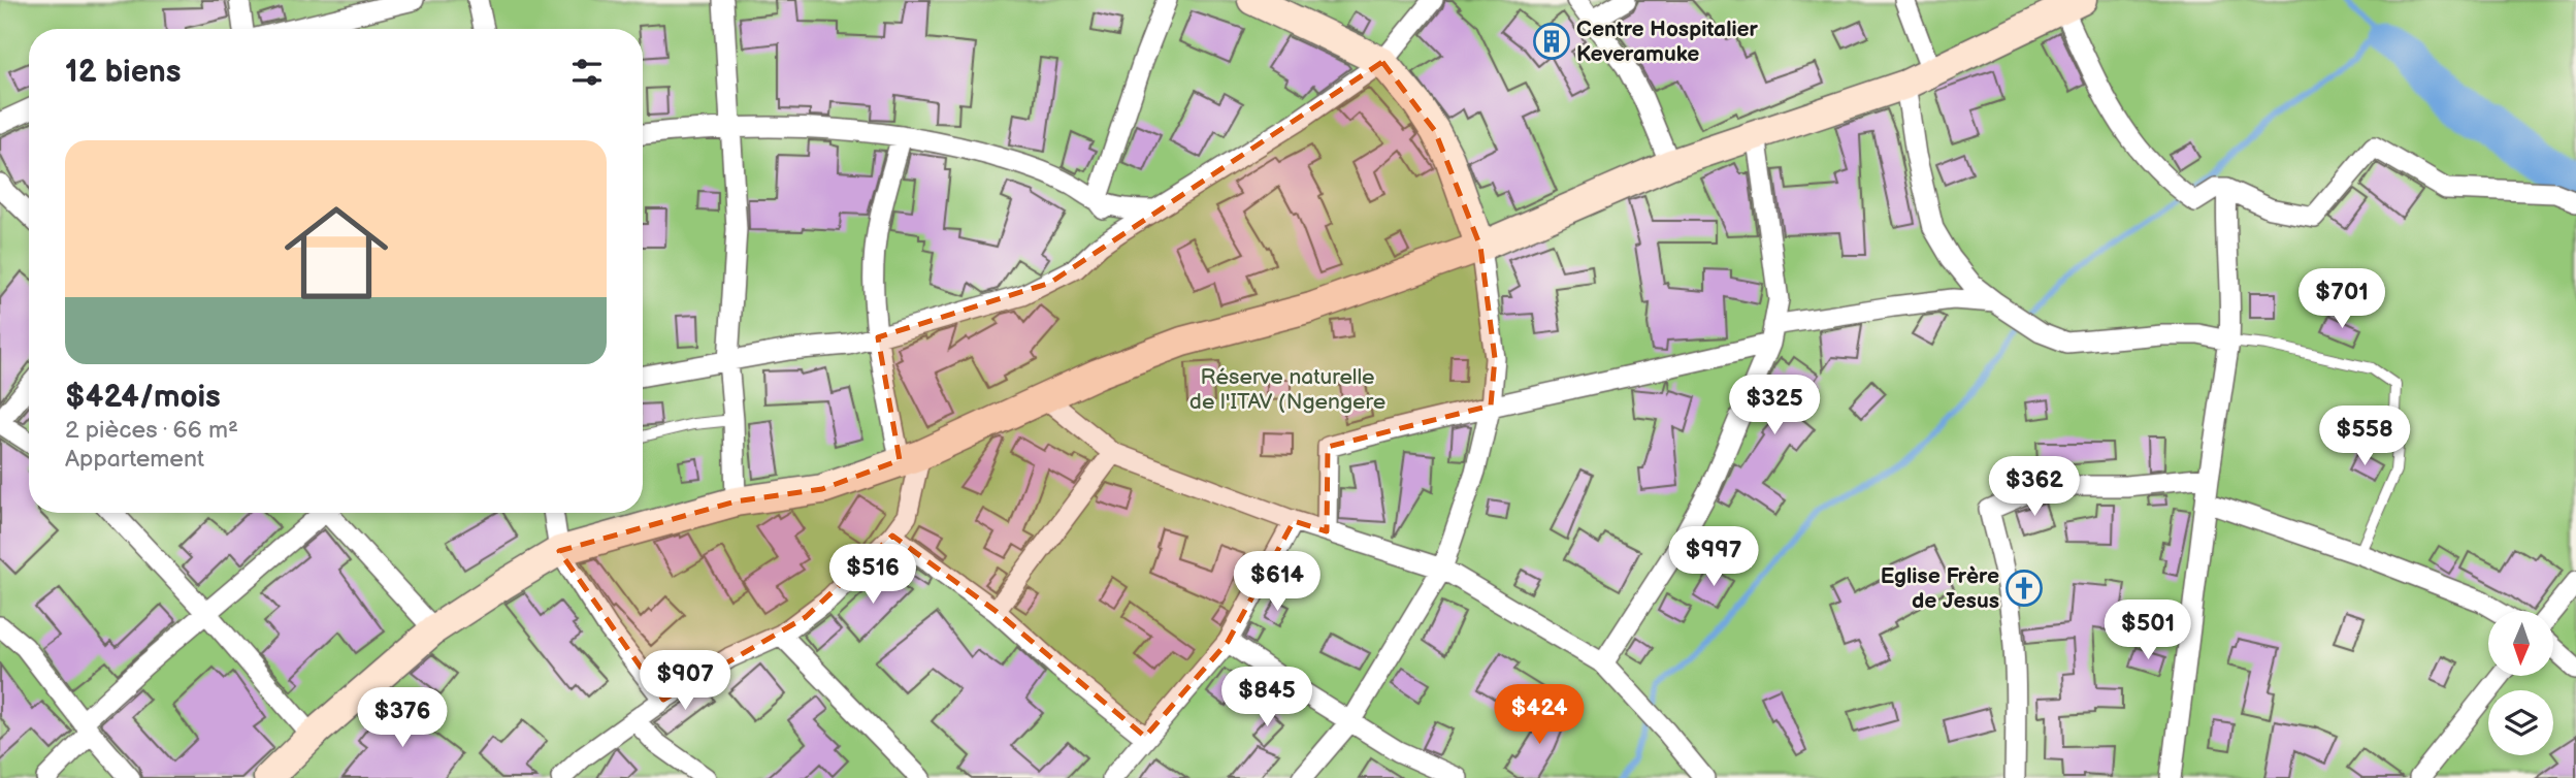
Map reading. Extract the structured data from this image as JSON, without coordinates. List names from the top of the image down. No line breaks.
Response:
{"parks":["Réserve naturelle de l'ITAV (Ngengere"],"places":{"building":["Centre Hospitalier Keveramuke"],"church":["Eglise Frère de Jesus"]},"north":"bottom","page":{"heading":"12 biens","list":[{"name":"$424/mois","note":"2 pièces · 66 m² · Appartement"}],"price":["$701","$325","$558","$362","$997","$516","$614","$501","$907","$845","$424","$376"]}}
